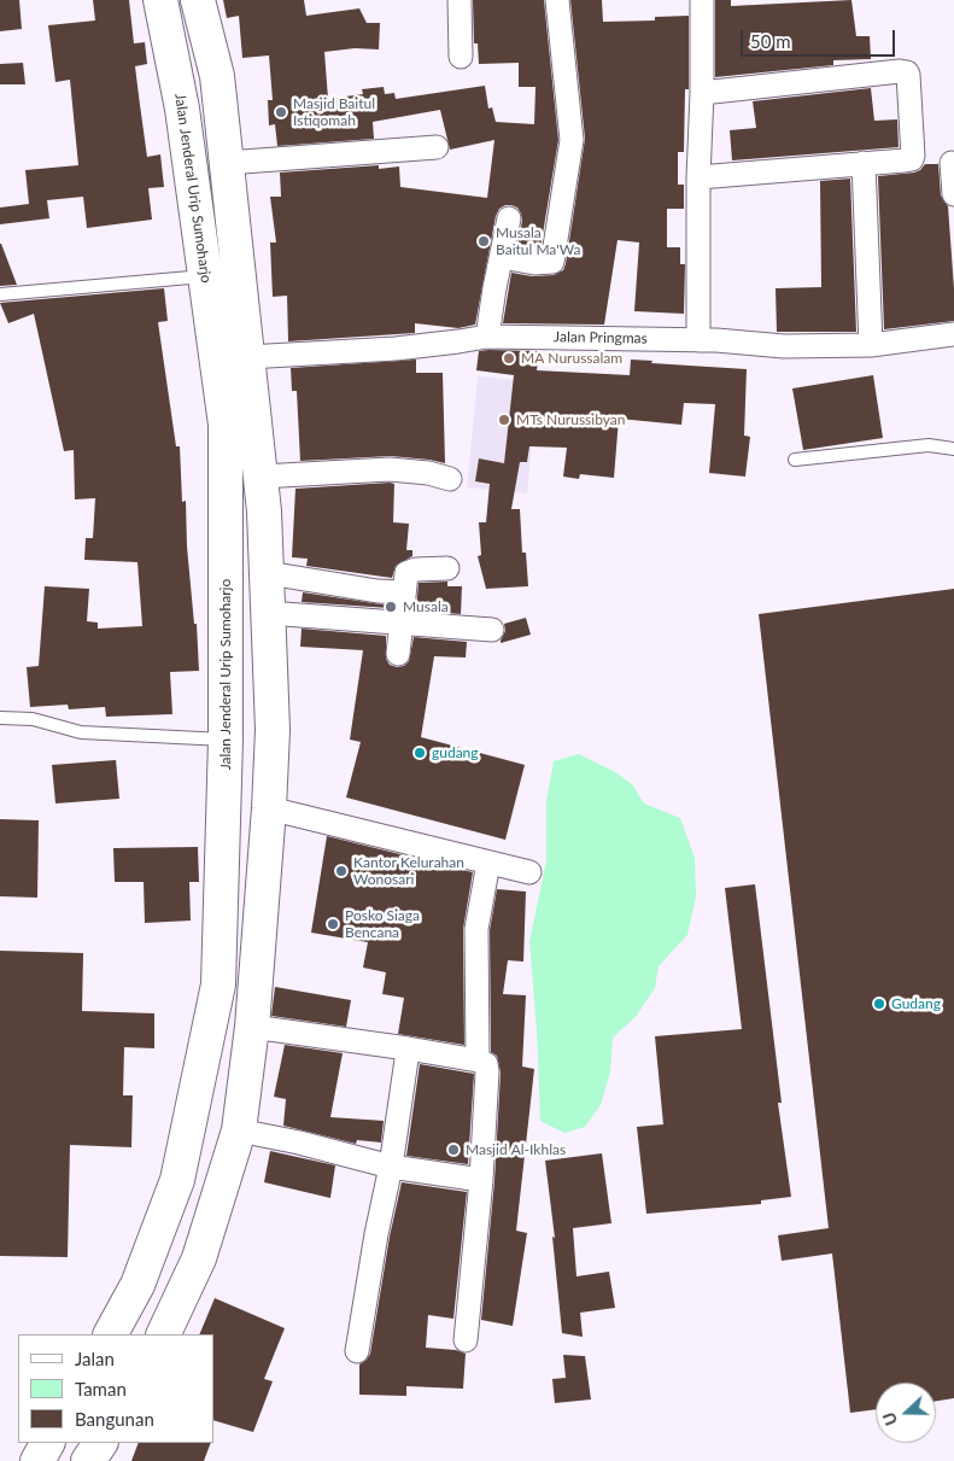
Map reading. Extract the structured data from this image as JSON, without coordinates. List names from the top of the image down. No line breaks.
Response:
{"streets":{"highway":["Jalan Jenderal Urip Sumoharjo"],"street":["Jalan Pringmas"]},"places":["Masjid Baitul Istiqomah","Musala Baitul Ma'Wa","MA Nurussalam","MTs Nurussibyan","Musala","gudang","Kantor Kelurahan Wonosari","Posko Siaga Bencana","Gudang","Masjid Al-Ikhlas"],"legend":["Jalan","Taman","Bangunan"],"scale_bar":"50 m","north":"left"}
